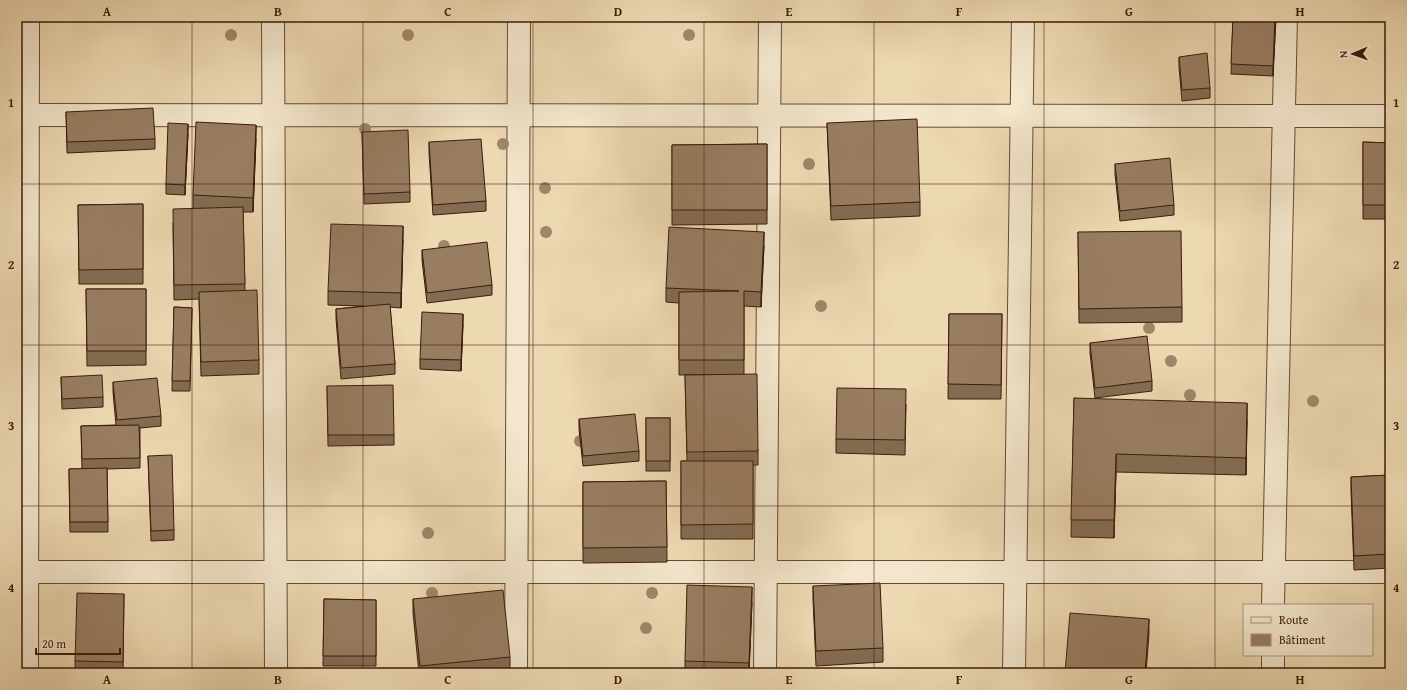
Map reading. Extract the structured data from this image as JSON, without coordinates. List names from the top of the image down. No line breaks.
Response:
{"legend":["Route","Bâtiment"],"scale_bar":"20 m","north":"left","grid":{"columns":["A","B","C","D","E","F","G","H"],"rows":["1","2","3","4"]}}
